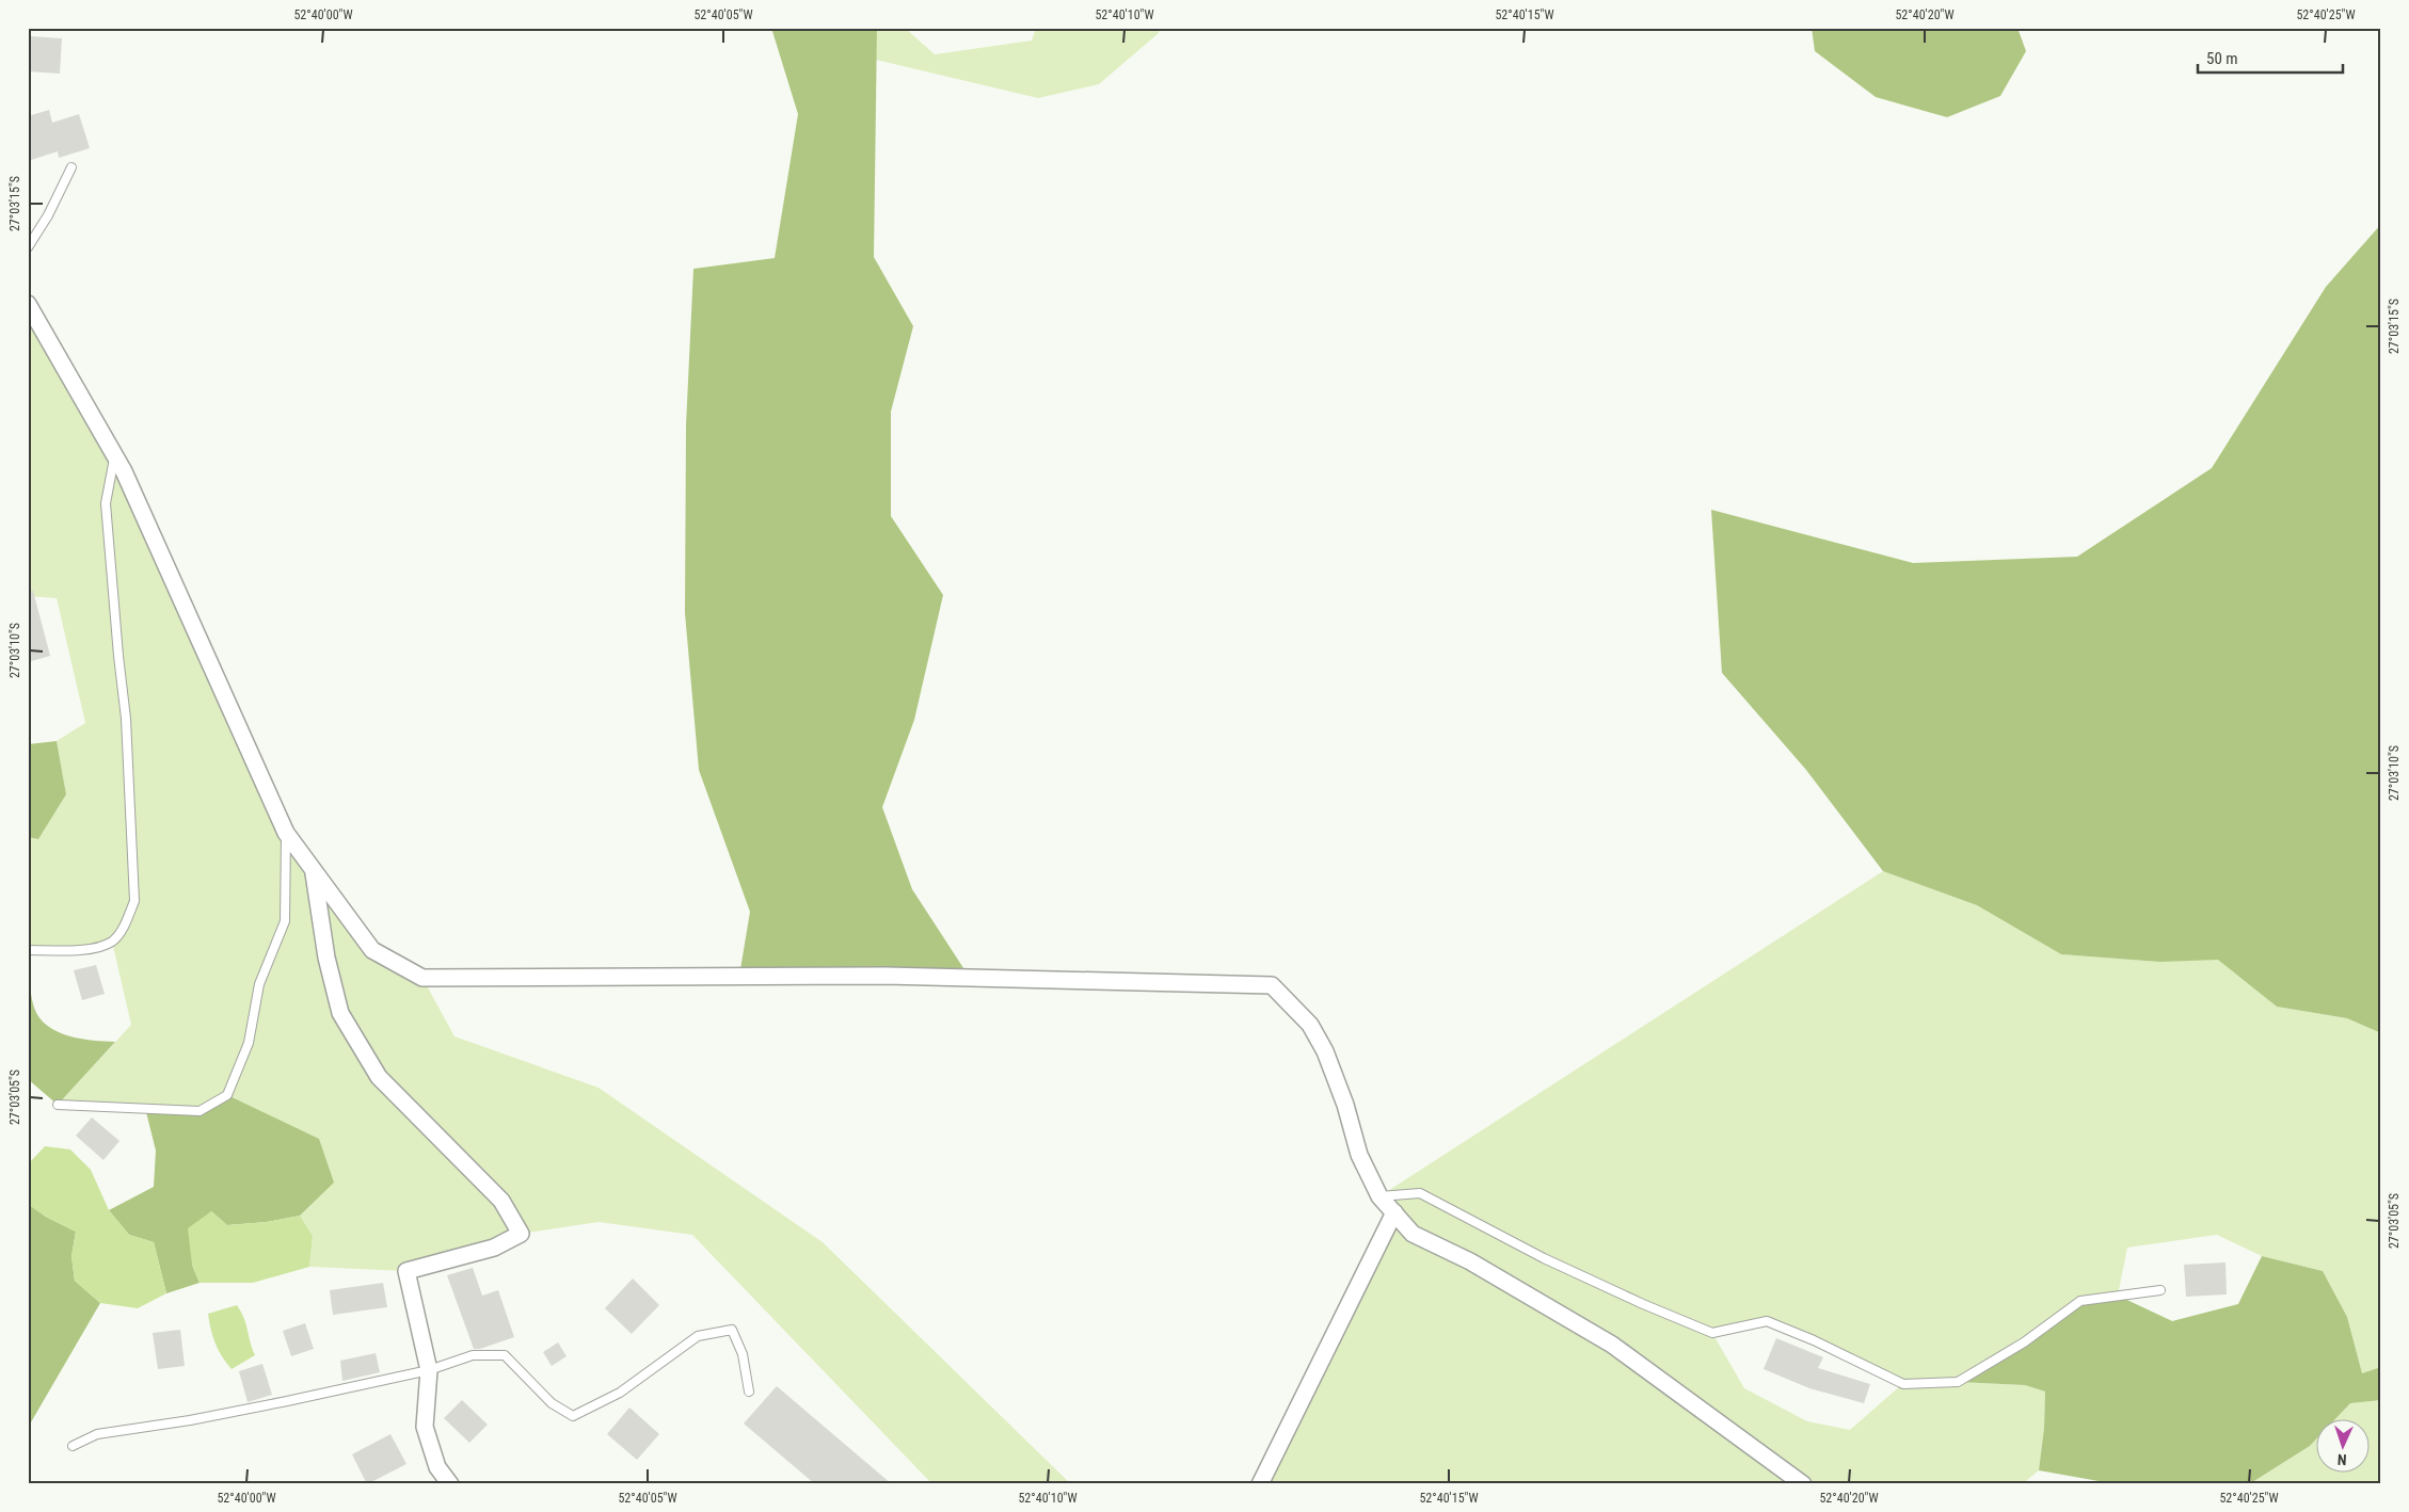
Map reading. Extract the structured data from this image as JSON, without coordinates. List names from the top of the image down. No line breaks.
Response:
{"scale_bar":"50 m","north":"bottom","coordinates":["52°40'00\"W","52°40'05\"W","52°40'10\"W","52°40'15\"W","52°40'20\"W","52°40'25\"W","27°03'15\"S","27°03'10\"S","27°03'05\"S"]}
